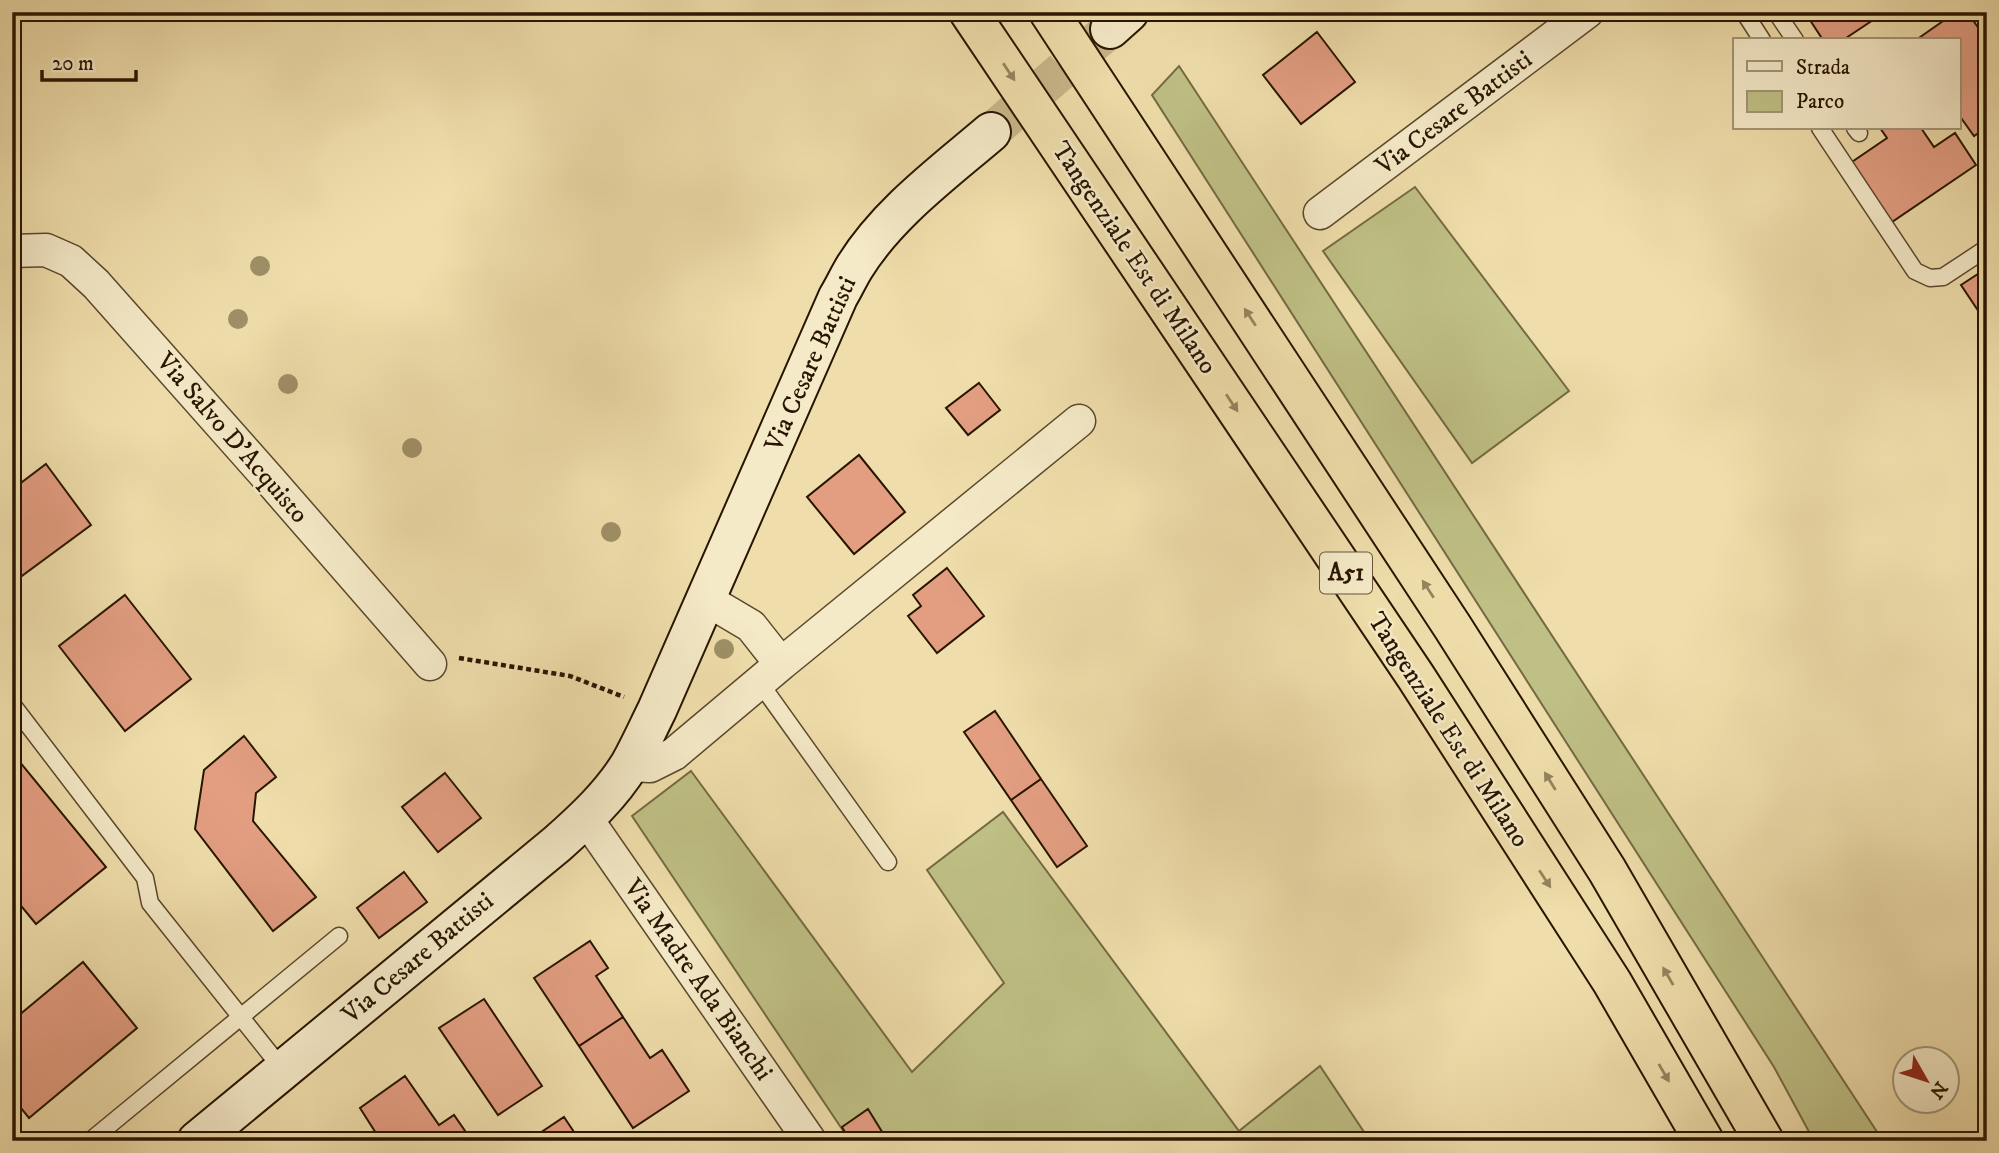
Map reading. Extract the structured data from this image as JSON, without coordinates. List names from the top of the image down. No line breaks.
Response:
{"streets":{"highway":["Tangenziale Est di Milano","A51"],"street":["Via Cesare Battisti","Via Salvo D'Acquisto","Via Madre Ada Bianchi"]},"crossings":[["Via Cesare Battisti","Via Madre Ada Bianchi"]],"legend":["Strada","Parco"],"scale_bar":"20 m","north":"bottom right"}
